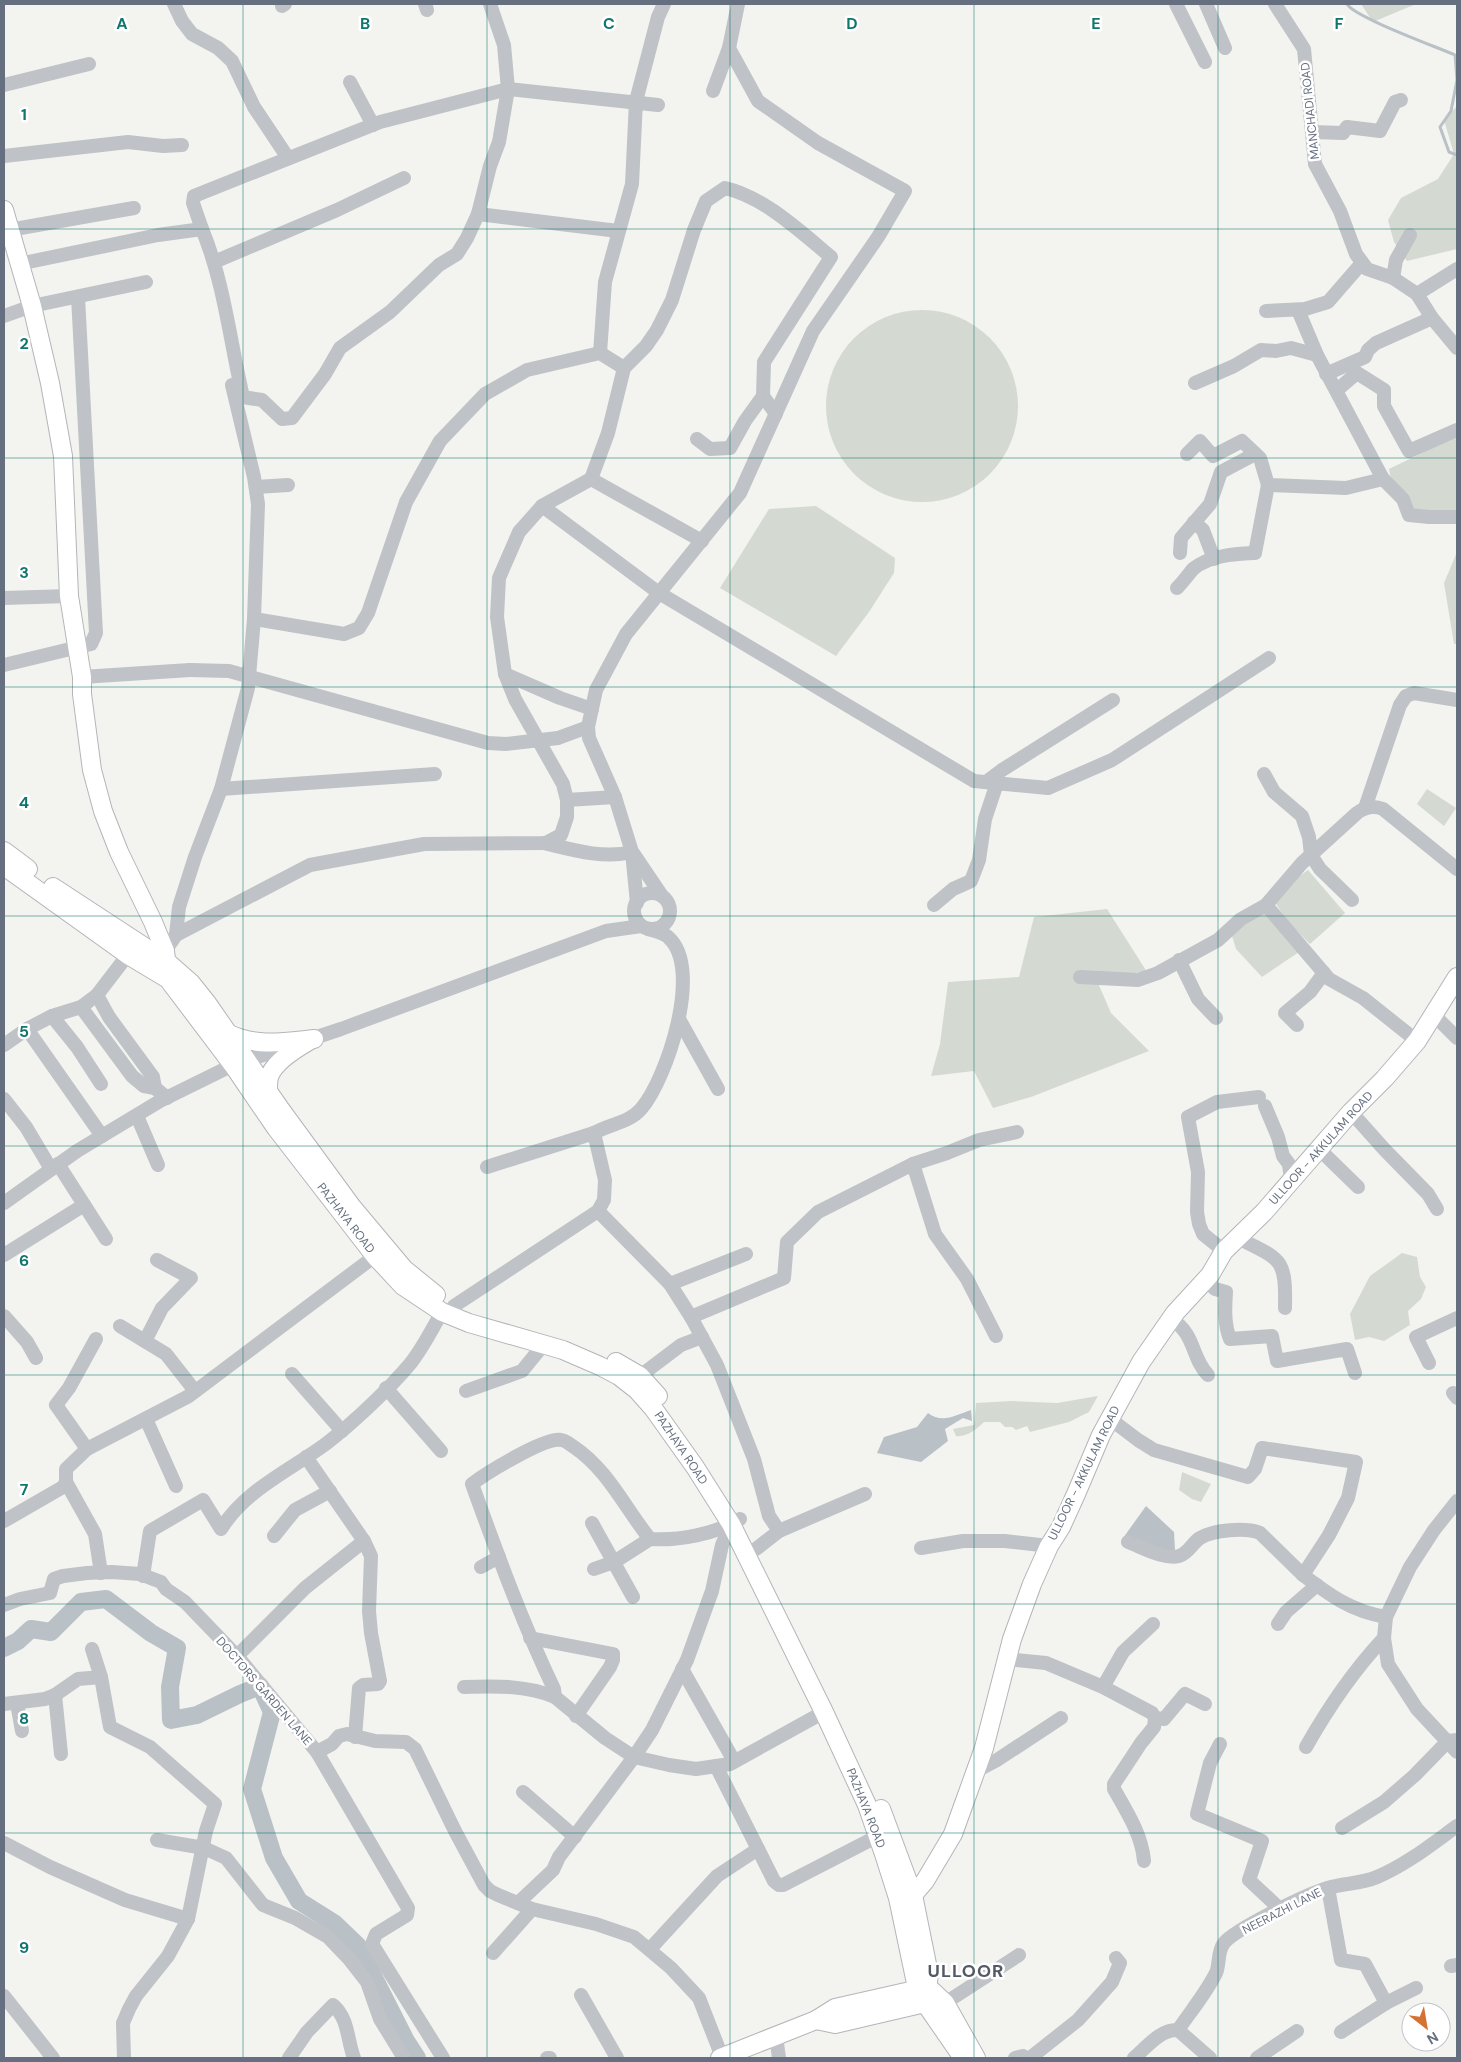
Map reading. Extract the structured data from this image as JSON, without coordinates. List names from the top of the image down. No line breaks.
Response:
{"streets":{"main road":["ULLOOR - AKKULAM ROAD","PAZHAYA ROAD"],"street":["MANCHADI ROAD","DOCTORS GARDEN LANE","NEERAZHI LANE"]},"crossings":[["ULLOOR - AKKULAM ROAD","PAZHAYA ROAD"]],"districts":["ULLOOR"],"north":"bottom right","grid":{"columns":["A","B","C","D","E","F"],"rows":["1","2","3","4","5","6","7","8","9"]}}
